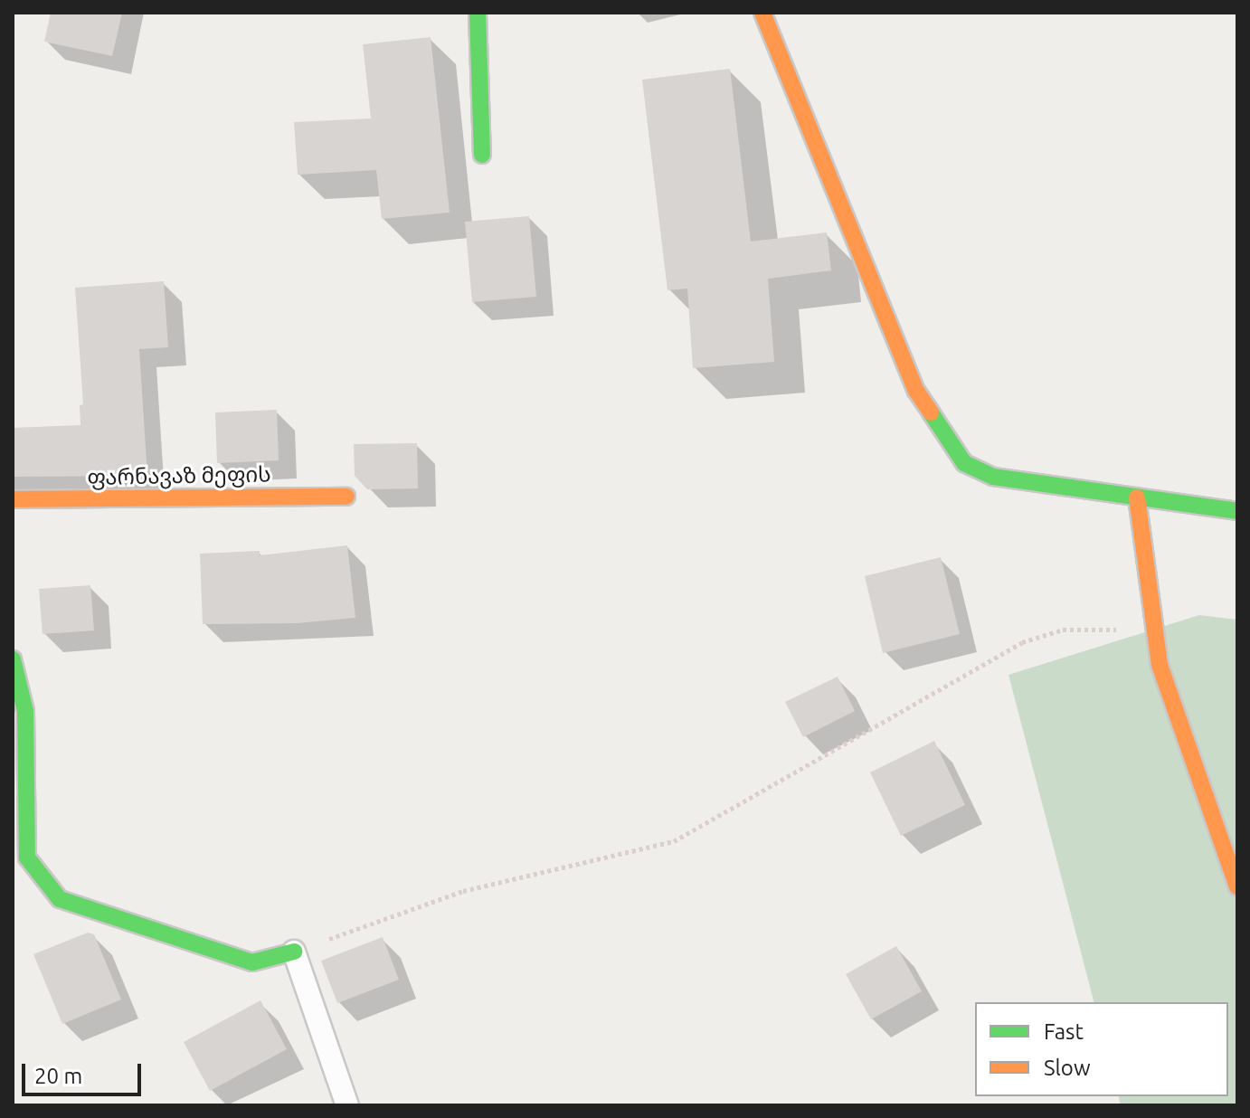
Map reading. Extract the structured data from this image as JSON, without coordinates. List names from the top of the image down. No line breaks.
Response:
{"streets":{"street":["ფარნავაზ მეფის"]},"legend":["Fast","Slow"],"scale_bar":"20 m"}
